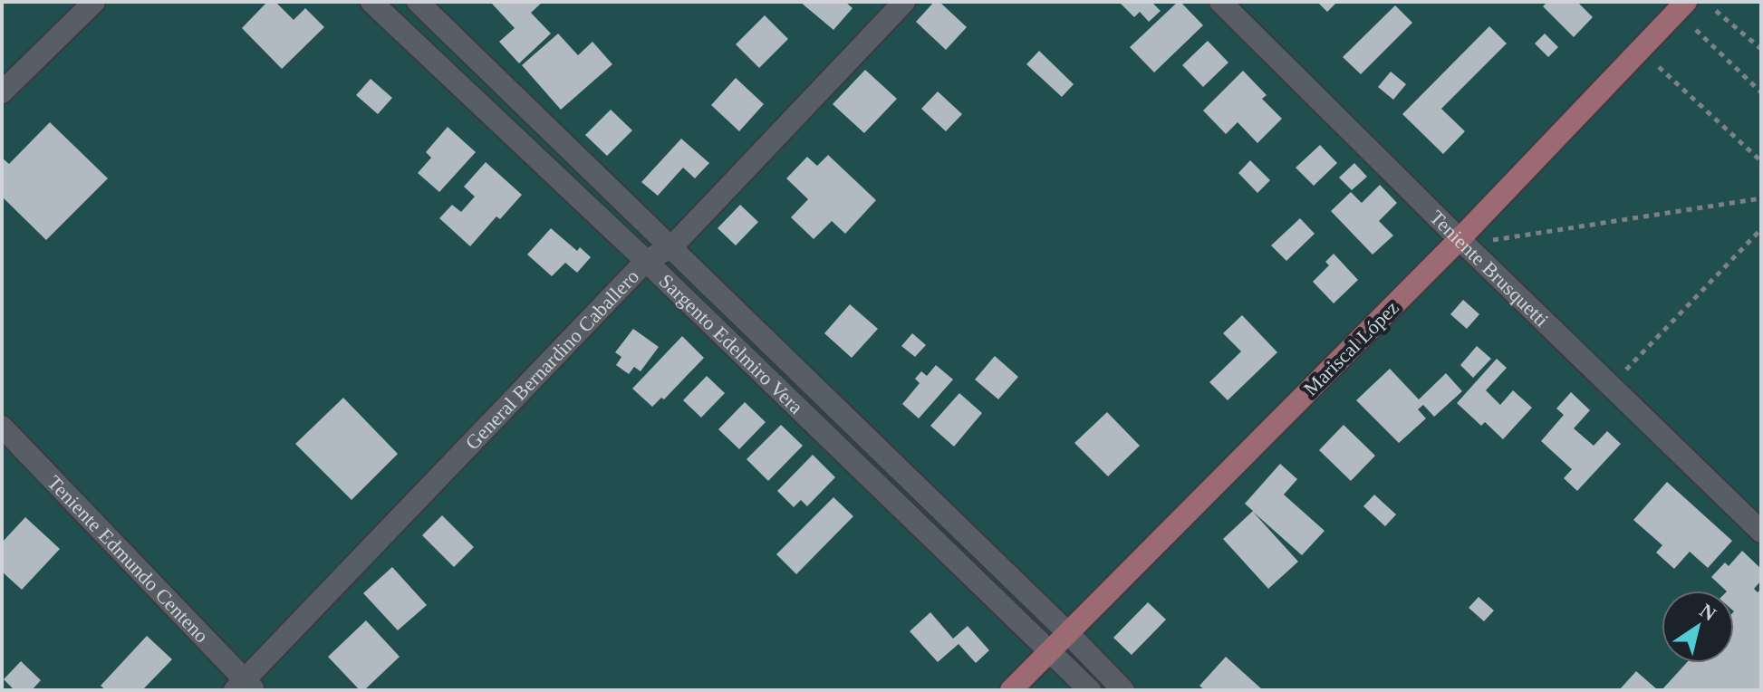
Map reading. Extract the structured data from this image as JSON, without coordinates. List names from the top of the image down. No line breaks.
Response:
{"streets":{"main road":["Mariscal López"],"street":["Teniente Brusquetti","Sargento Edelmiro Vera","General Bernardino Caballero","Teniente Edmundo Centeno"]},"crossings":[["Teniente Brusquetti","Mariscal López"],["Sargento Edelmiro Vera","Mariscal López"],["Sargento Edelmiro Vera","General Bernardino Caballero"],["General Bernardino Caballero","Teniente Edmundo Centeno"]],"north":"top right"}
